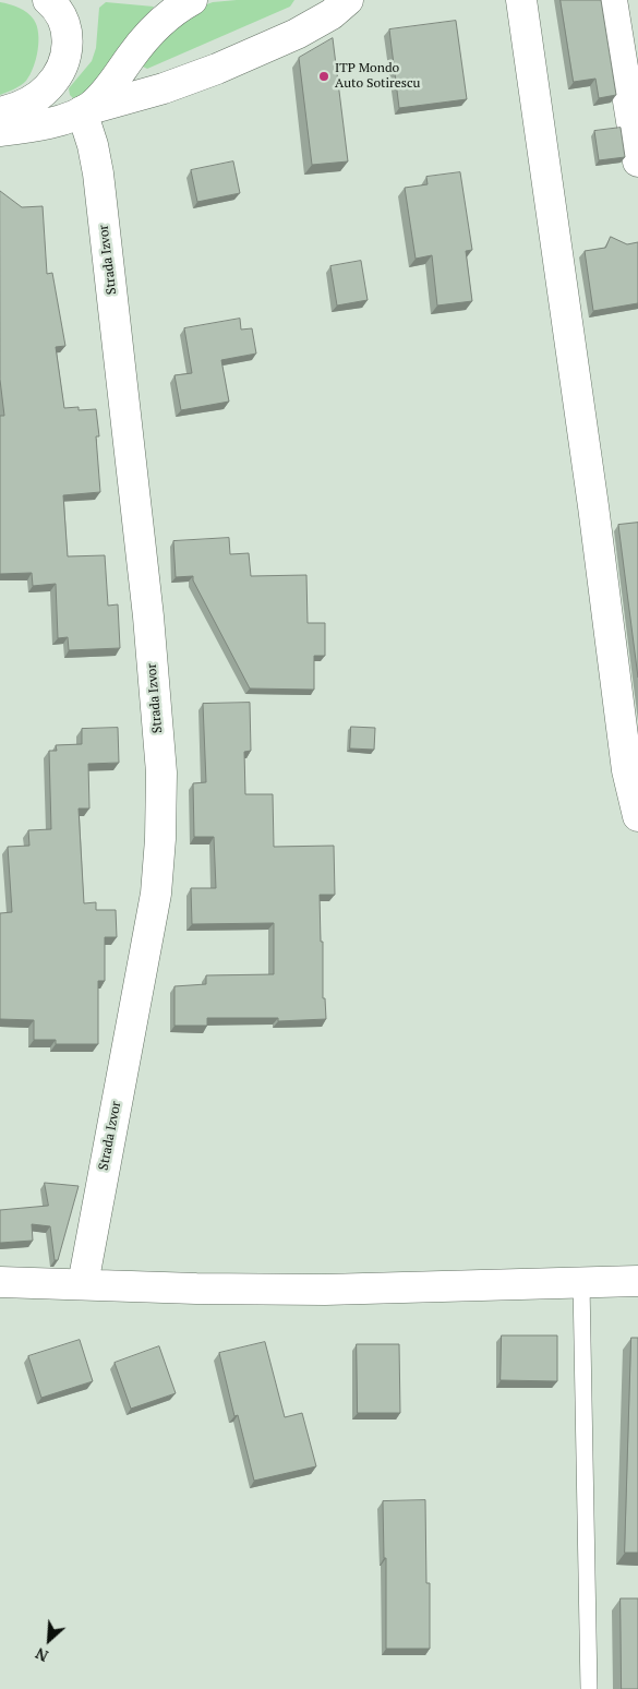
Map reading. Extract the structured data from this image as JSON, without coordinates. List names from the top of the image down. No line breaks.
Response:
{"streets":{"main road":["Strada Izvor"]},"places":["ITP Mondo Auto Sotirescu"],"north":"bottom left"}
